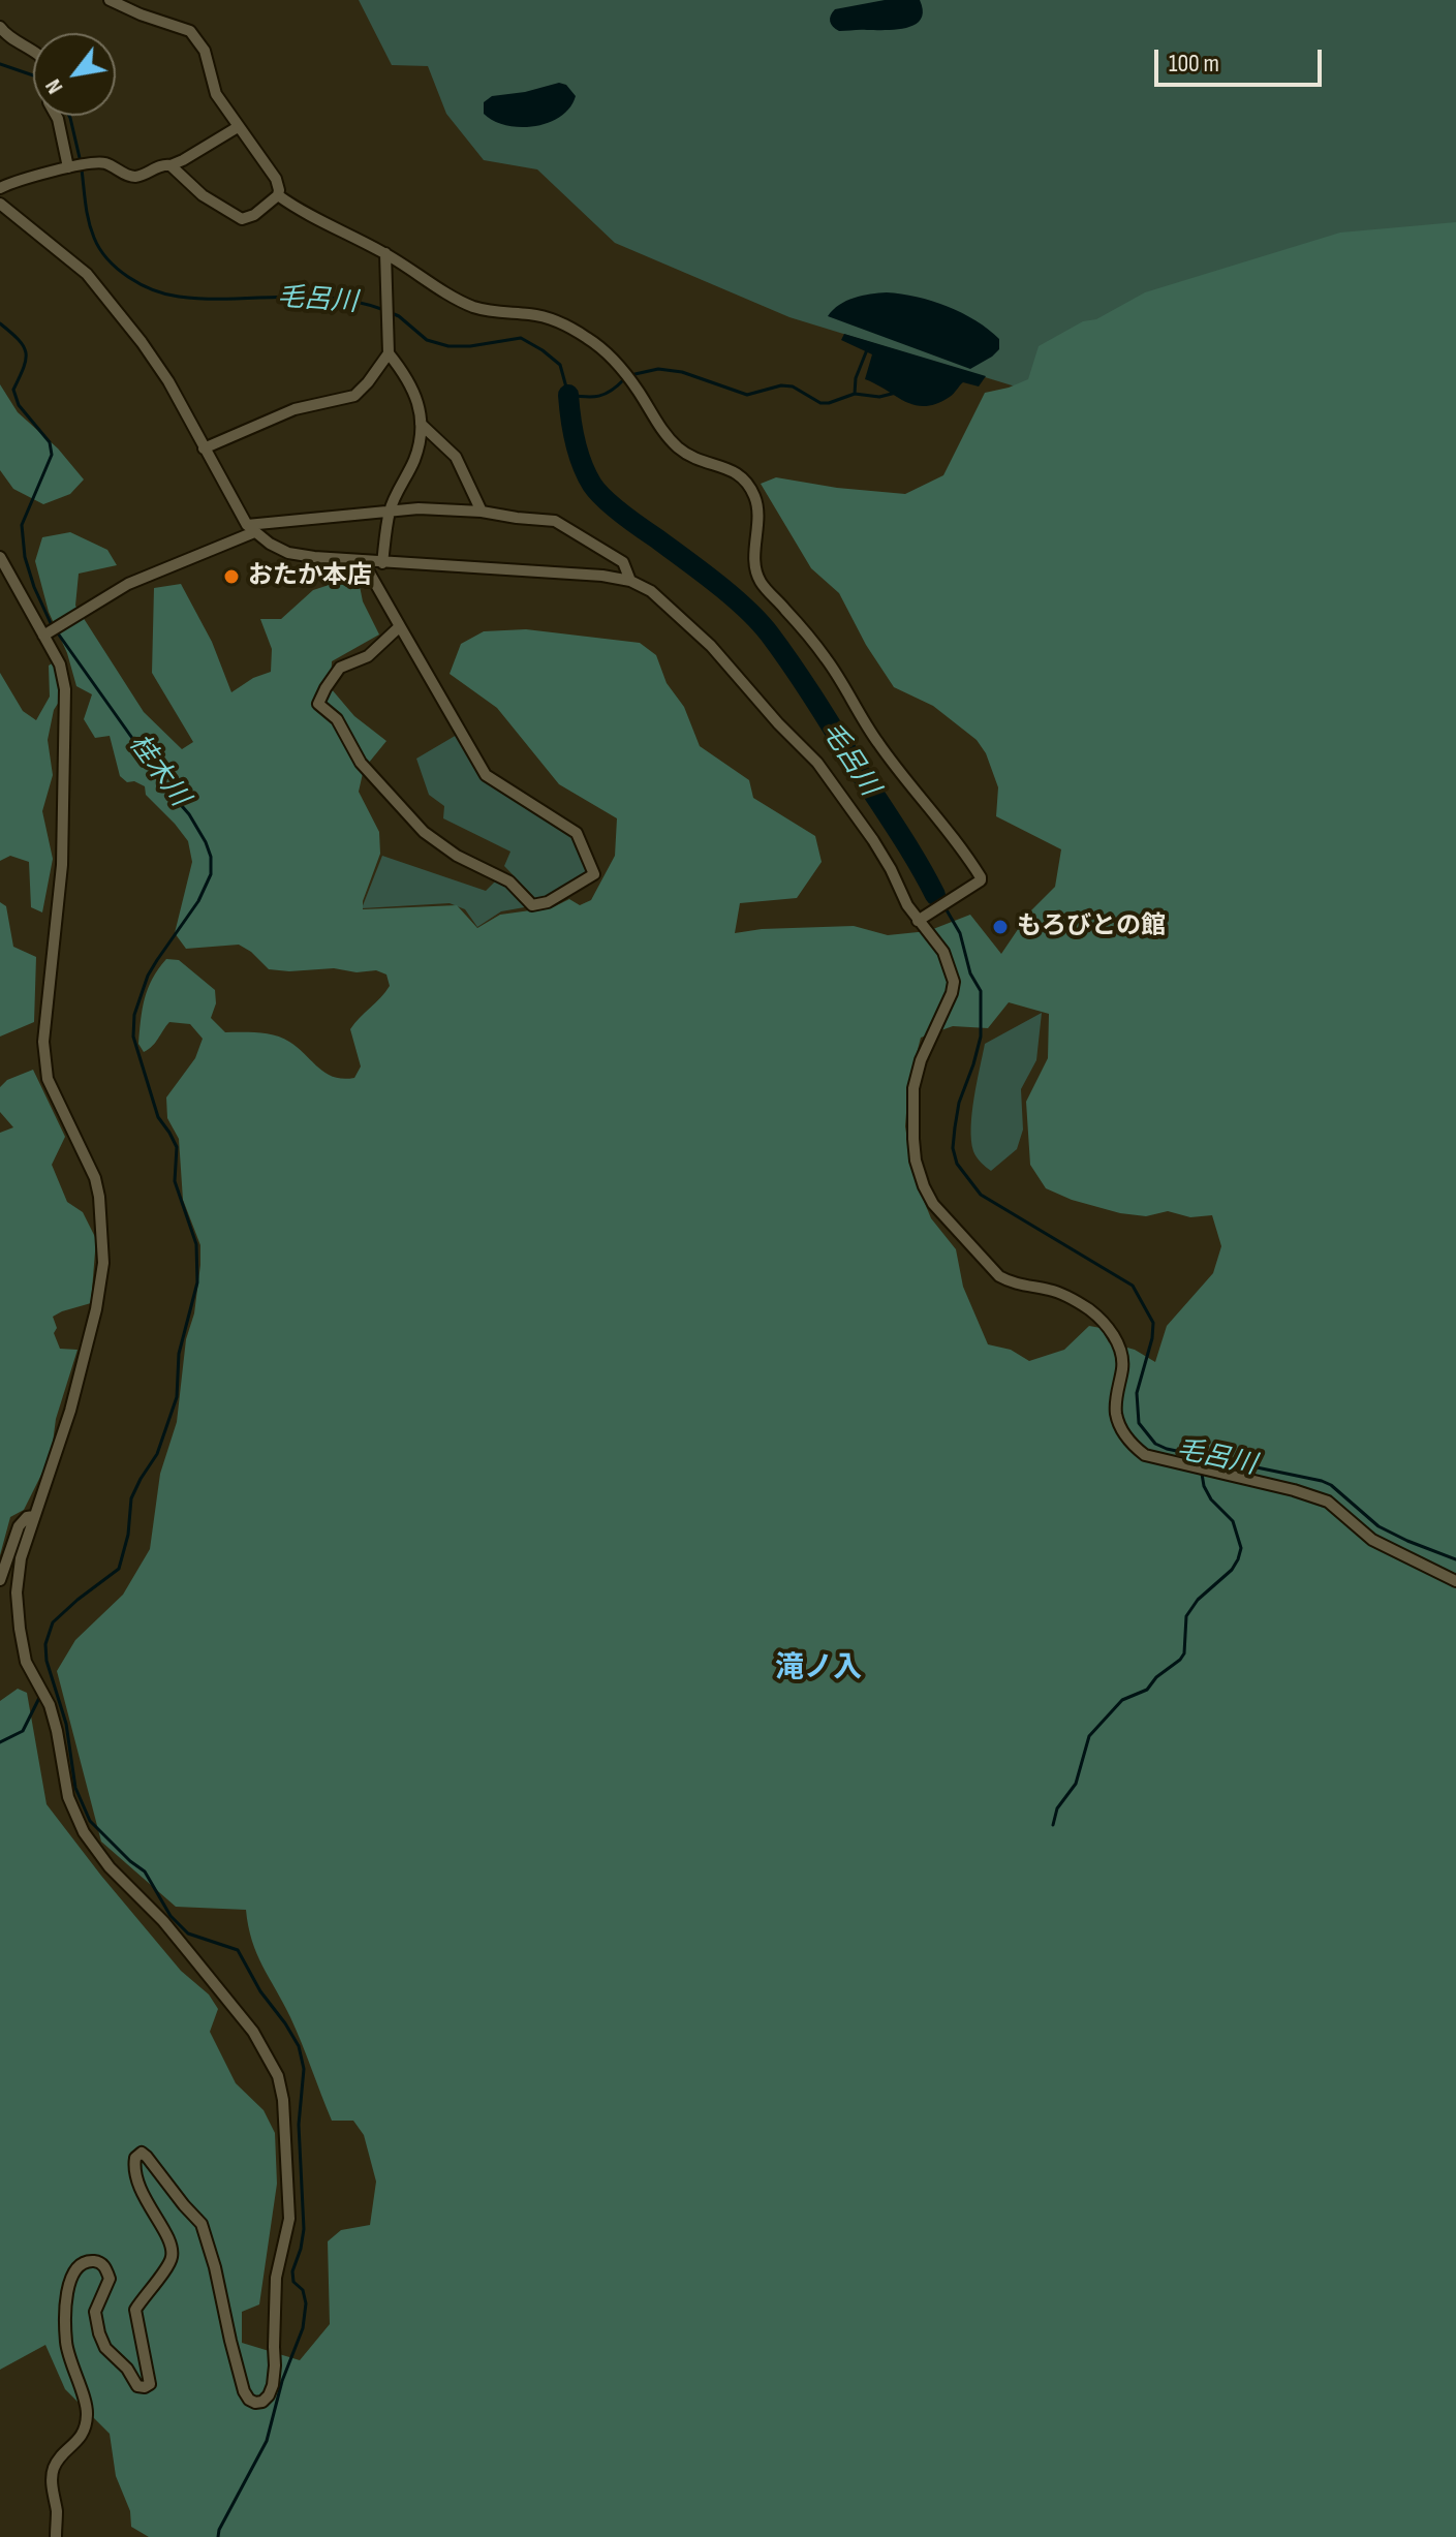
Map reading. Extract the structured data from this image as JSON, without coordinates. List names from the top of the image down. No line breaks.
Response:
{"districts":["滝ノ入"],"water":["毛呂川","桂木川"],"places":["おたか本店","もろびとの館"],"scale_bar":"100 m","north":"bottom left"}
